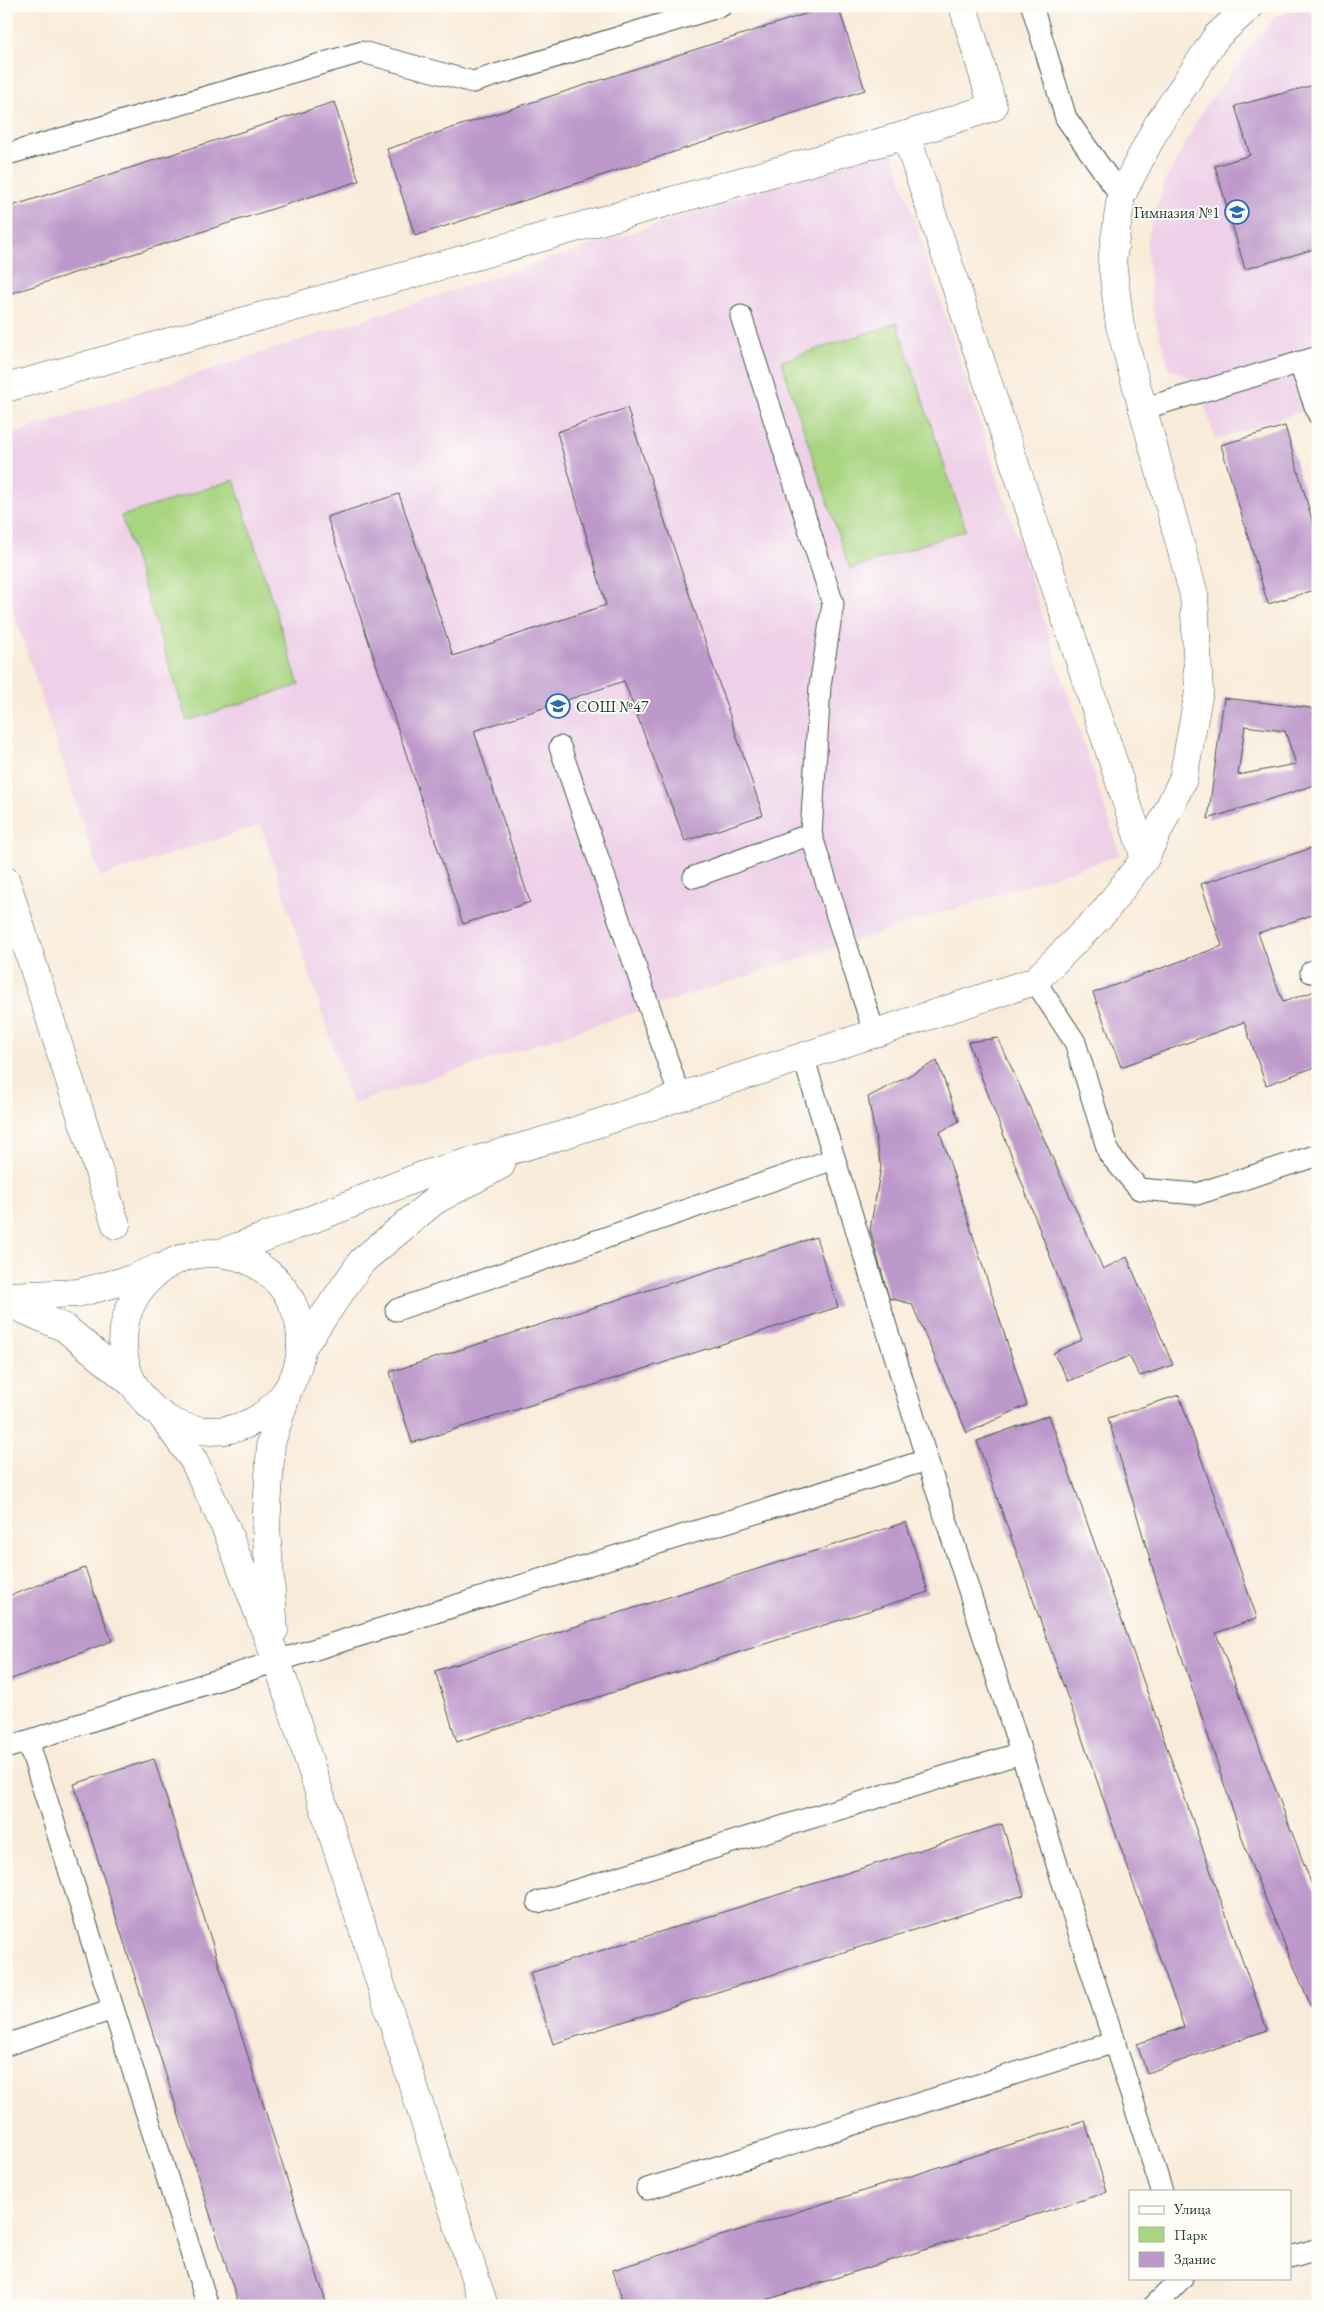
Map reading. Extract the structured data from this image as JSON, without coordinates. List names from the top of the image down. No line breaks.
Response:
{"places":{"school or university":["Гимназия №1","СОШ №47"]},"legend":["Улица","Парк","Здание"]}
